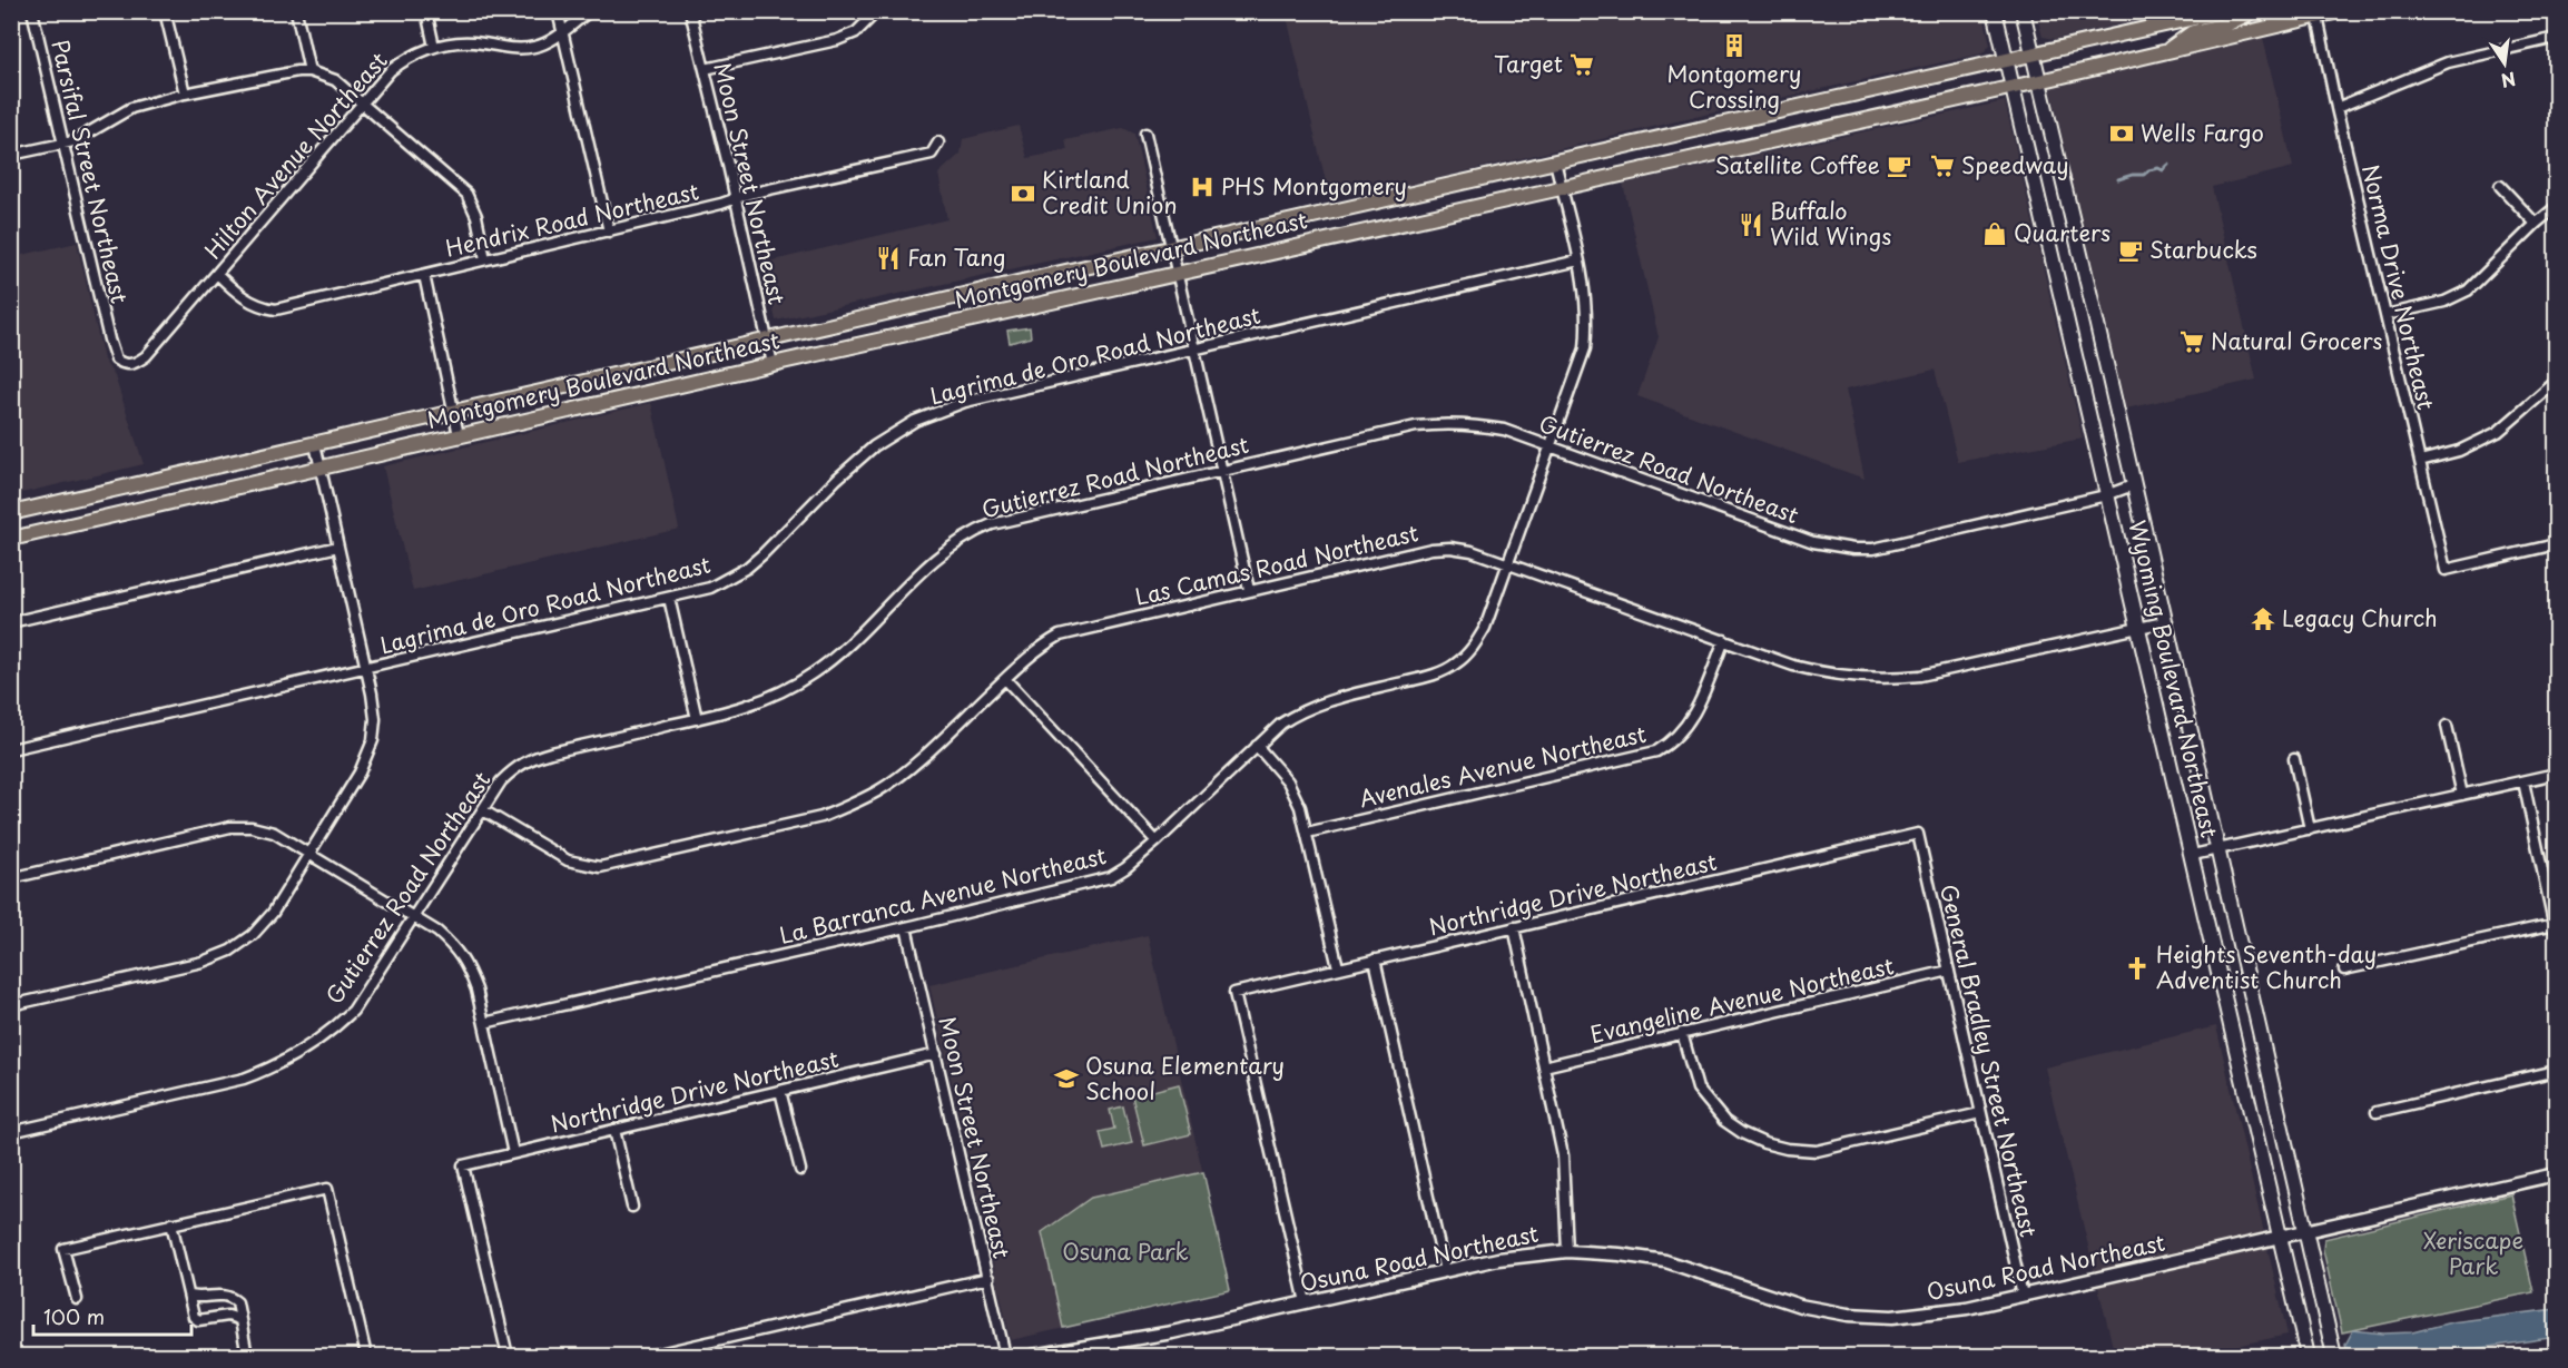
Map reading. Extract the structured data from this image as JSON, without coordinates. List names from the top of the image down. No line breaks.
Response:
{"streets":{"main road":["Montgomery Boulevard Northeast","Wyoming Boulevard Northeast"],"street":["Hilton Avenue Northeast","Parsifal Street Northeast","Moon Street Northeast","Hendrix Road Northeast","Norma Drive Northeast","Lagrima de Oro Road Northeast","Gutierrez Road Northeast","Las Camas Road Northeast","Avenales Avenue Northeast","Northridge Drive Northeast","La Barranca Avenue Northeast","Evangeline Avenue Northeast","General Bradley Street Northeast","Osuna Road Northeast"]},"crossings":[["Hilton Avenue Northeast","Parsifal Street Northeast"],["Hilton Avenue Northeast","Hendrix Road Northeast"],["Moon Street Northeast","Hendrix Road Northeast"],["Moon Street Northeast","Montgomery Boulevard Northeast"],["Moon Street Northeast","Northridge Drive Northeast"],["Moon Street Northeast","La Barranca Avenue Northeast"],["Montgomery Boulevard Northeast","Norma Drive Northeast"],["Montgomery Boulevard Northeast","Wyoming Boulevard Northeast"],["Montgomery Boulevard Northeast","La Barranca Avenue Northeast"],["Lagrima de Oro Road Northeast","La Barranca Avenue Northeast"],["Gutierrez Road Northeast","Las Camas Road Northeast"],["Gutierrez Road Northeast","Wyoming Boulevard Northeast"],["Gutierrez Road Northeast","La Barranca Avenue Northeast"],["Las Camas Road Northeast","Wyoming Boulevard Northeast"],["Las Camas Road Northeast","Avenales Avenue Northeast"],["Las Camas Road Northeast","La Barranca Avenue Northeast"],["Wyoming Boulevard Northeast","Osuna Road Northeast"],["Northridge Drive Northeast","General Bradley Street Northeast"],["Northridge Drive Northeast","Osuna Road Northeast"],["Evangeline Avenue Northeast","General Bradley Street Northeast"],["General Bradley Street Northeast","Osuna Road Northeast"]],"parks":["Xeriscape Park","Osuna Park"],"places":{"building":["Montgomery Crossing"],"supermarket":["Target","Speedway","Natural Grocers"],"bank":["Wells Fargo","Kirtland Credit Union"],"cafe":["Satellite Coffee","Starbucks"],"hospital":["PHS Montgomery"],"restaurant":["Buffalo Wild Wings","Fan Tang"],"shop":["Quarters"],"temple":["Legacy Church"],"church":["Heights Seventh-day Adventist Church"],"school or university":["Osuna Elementary School"]},"scale_bar":"100 m","north":"bottom"}
